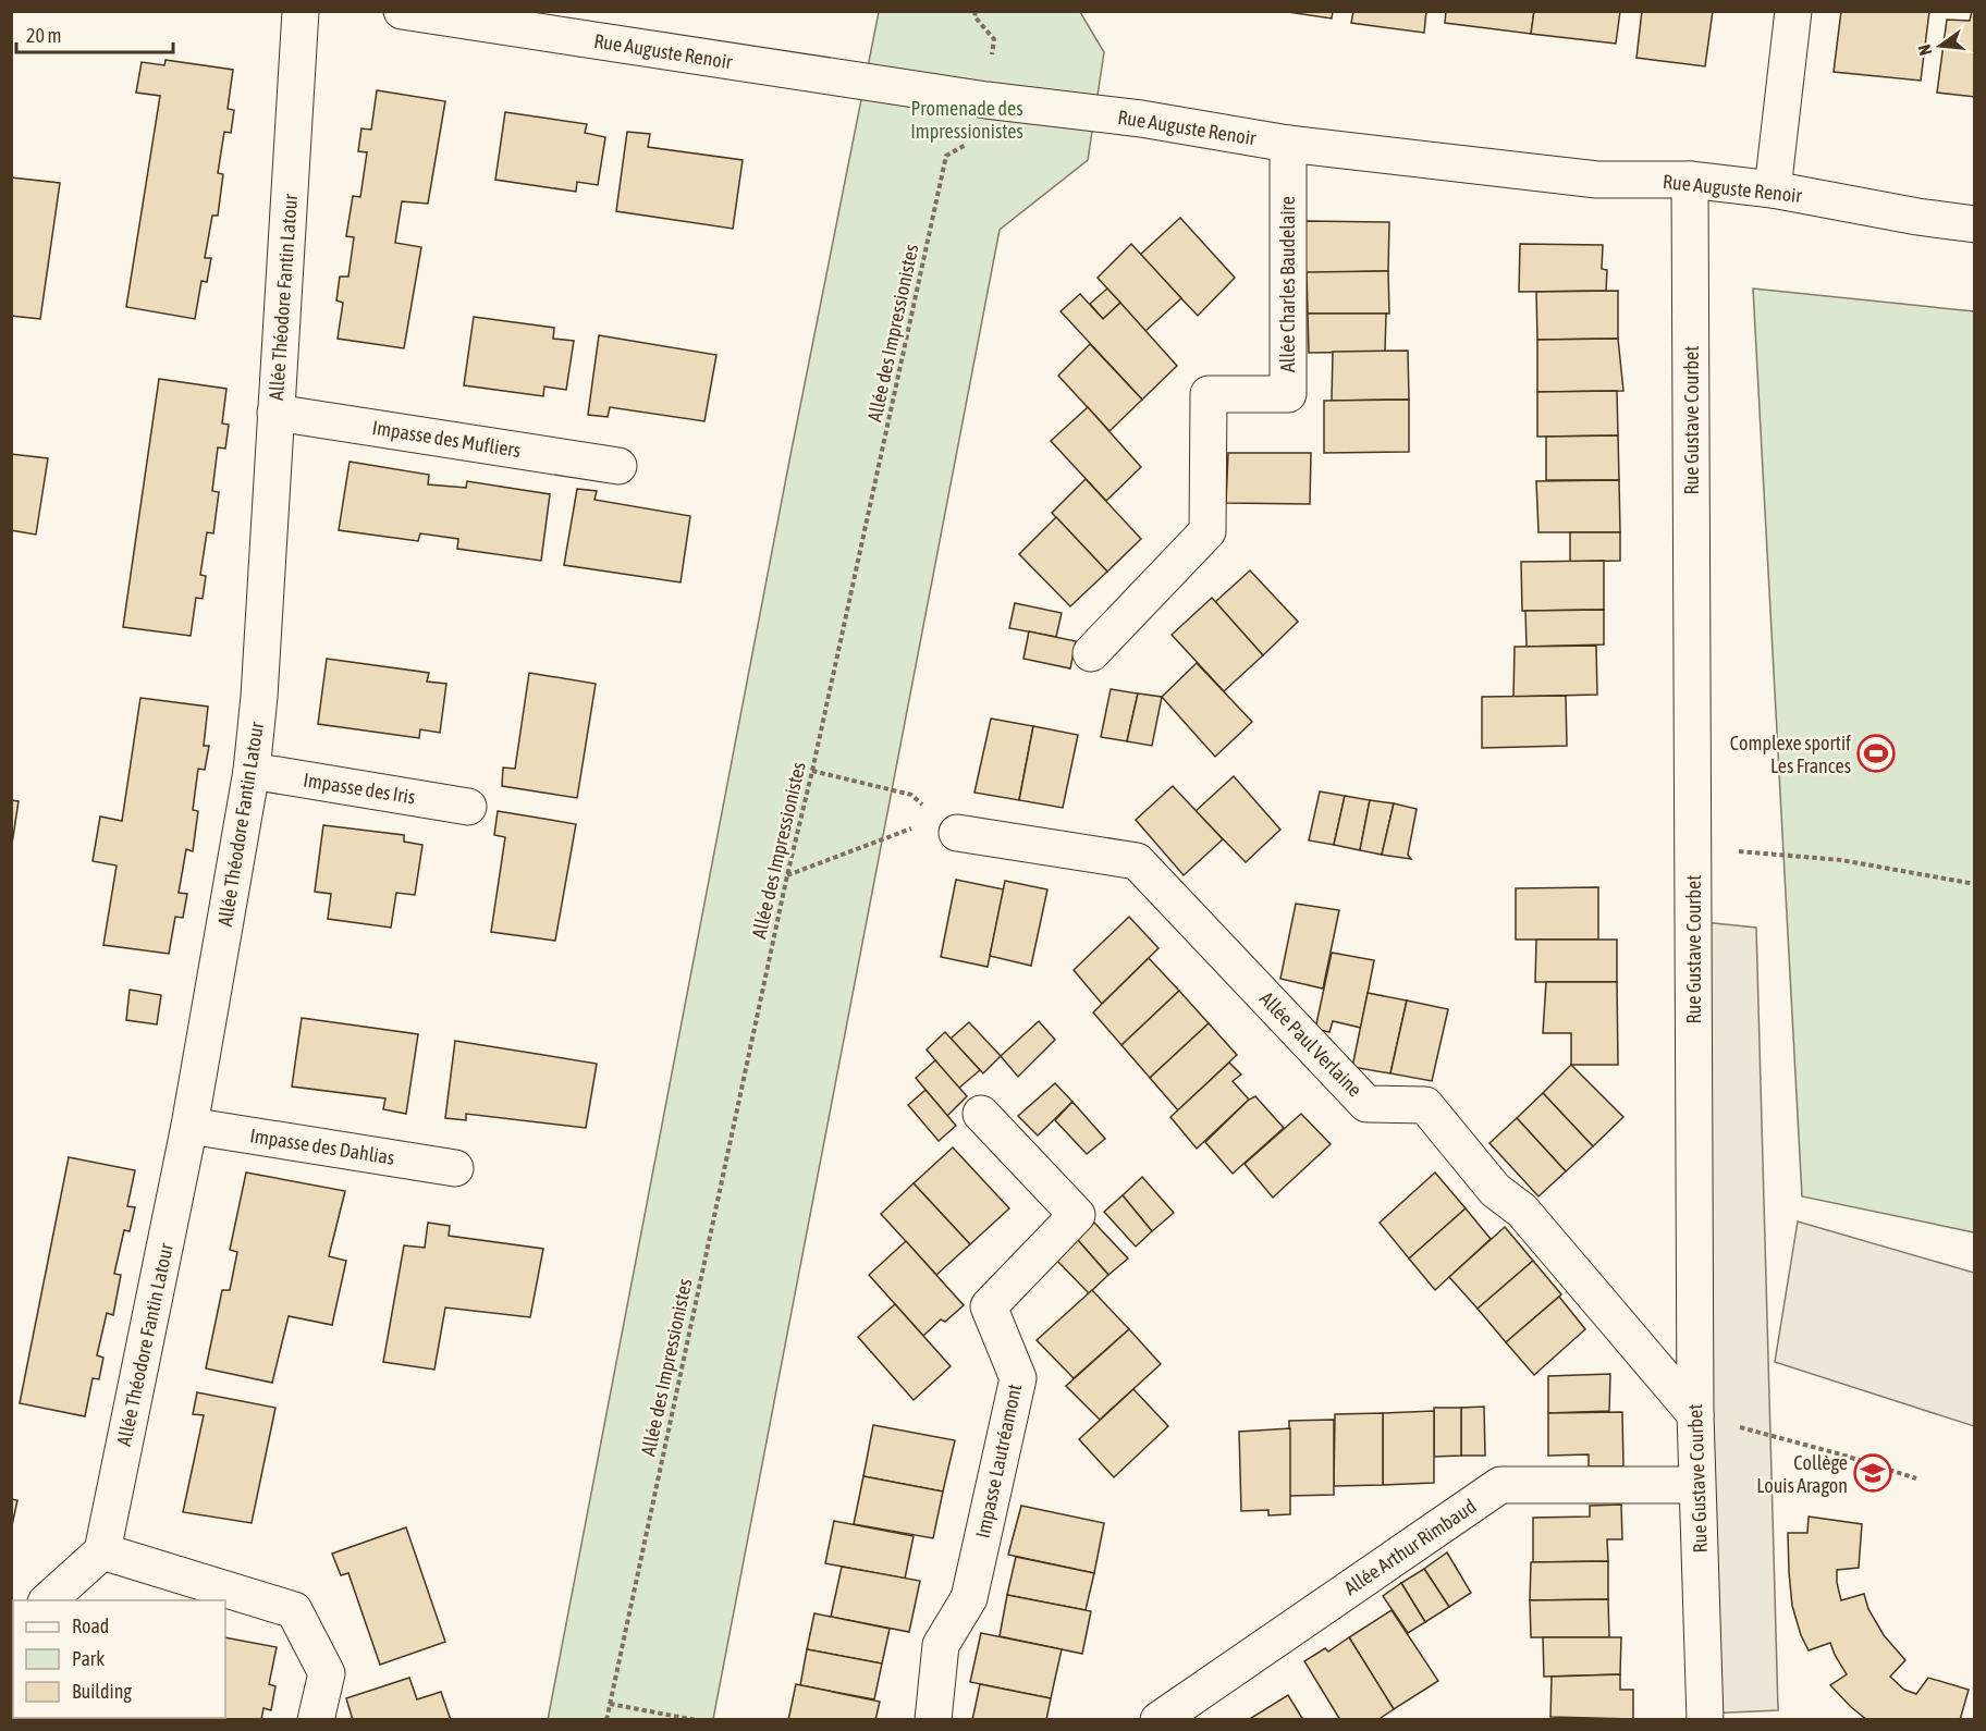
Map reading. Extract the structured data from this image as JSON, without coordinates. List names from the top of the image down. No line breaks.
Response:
{"streets":{"street":["Rue Auguste Renoir","Allée Charles Baudelaire","Allée Théodore Fantin Latour","Rue Gustave Courbet","Impasse des Mufliers","Impasse des Iris","Allée Paul Verlaine","Impasse des Dahlias","Impasse Lautréamont","Allée Arthur Rimbaud"],"path":["Allée des Impressionistes"]},"crossings":[["Rue Auguste Renoir","Allée Charles Baudelaire"],["Rue Auguste Renoir","Allée des Impressionistes"],["Rue Auguste Renoir","Rue Gustave Courbet"],["Allée Théodore Fantin Latour","Impasse des Mufliers"],["Allée Théodore Fantin Latour","Impasse des Iris"],["Allée Théodore Fantin Latour","Impasse des Dahlias"],["Rue Gustave Courbet","Allée Paul Verlaine"],["Rue Gustave Courbet","Allée Arthur Rimbaud"]],"parks":["Promenade des Impressionistes"],"places":{"sports":["Complexe sportif Les Frances"],"school or university":["Collège Louis Aragon"]},"legend":["Road","Park","Building"],"scale_bar":"20 m","north":"left"}
